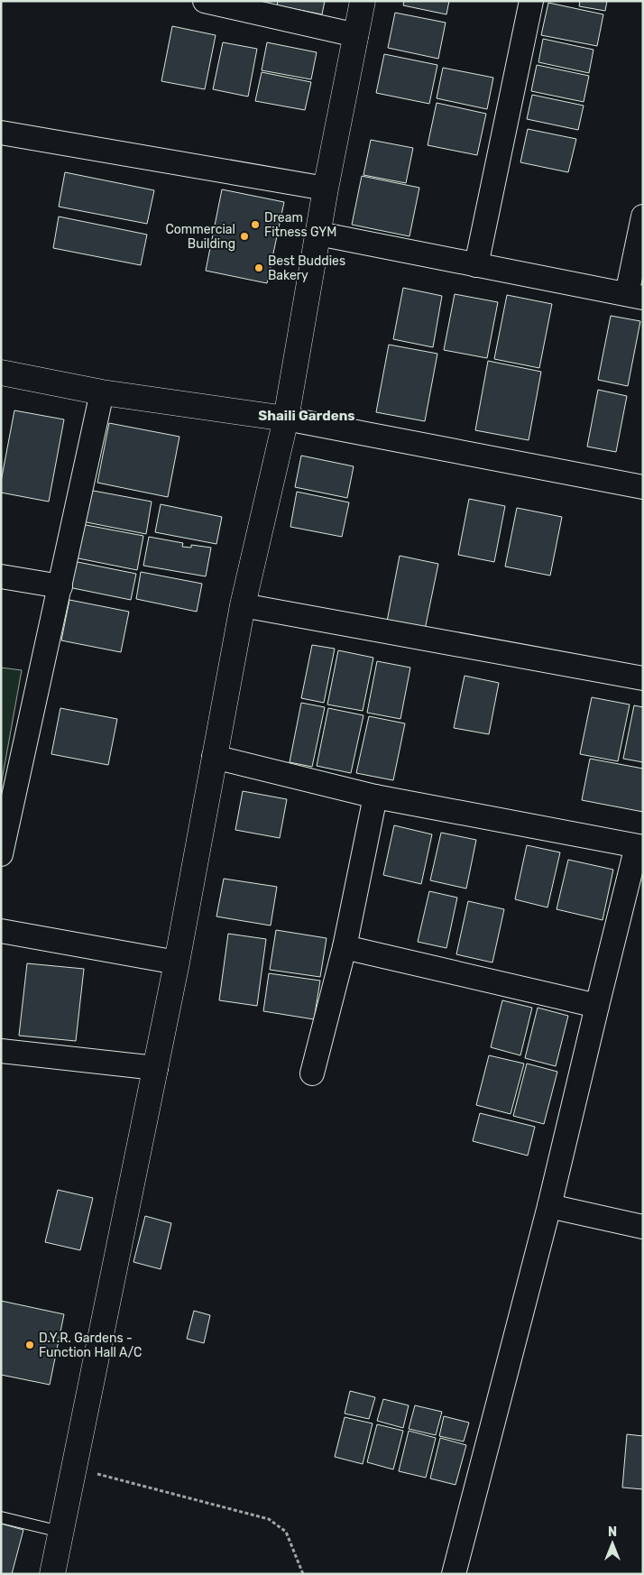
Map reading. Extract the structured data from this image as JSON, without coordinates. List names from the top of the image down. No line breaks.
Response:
{"districts":["Shaili Gardens"],"places":["Dream Fitness GYM","Commercial Building","Best Buddies Bakery","D.Y.R. Gardens - Function Hall A/C"],"north":"top"}
